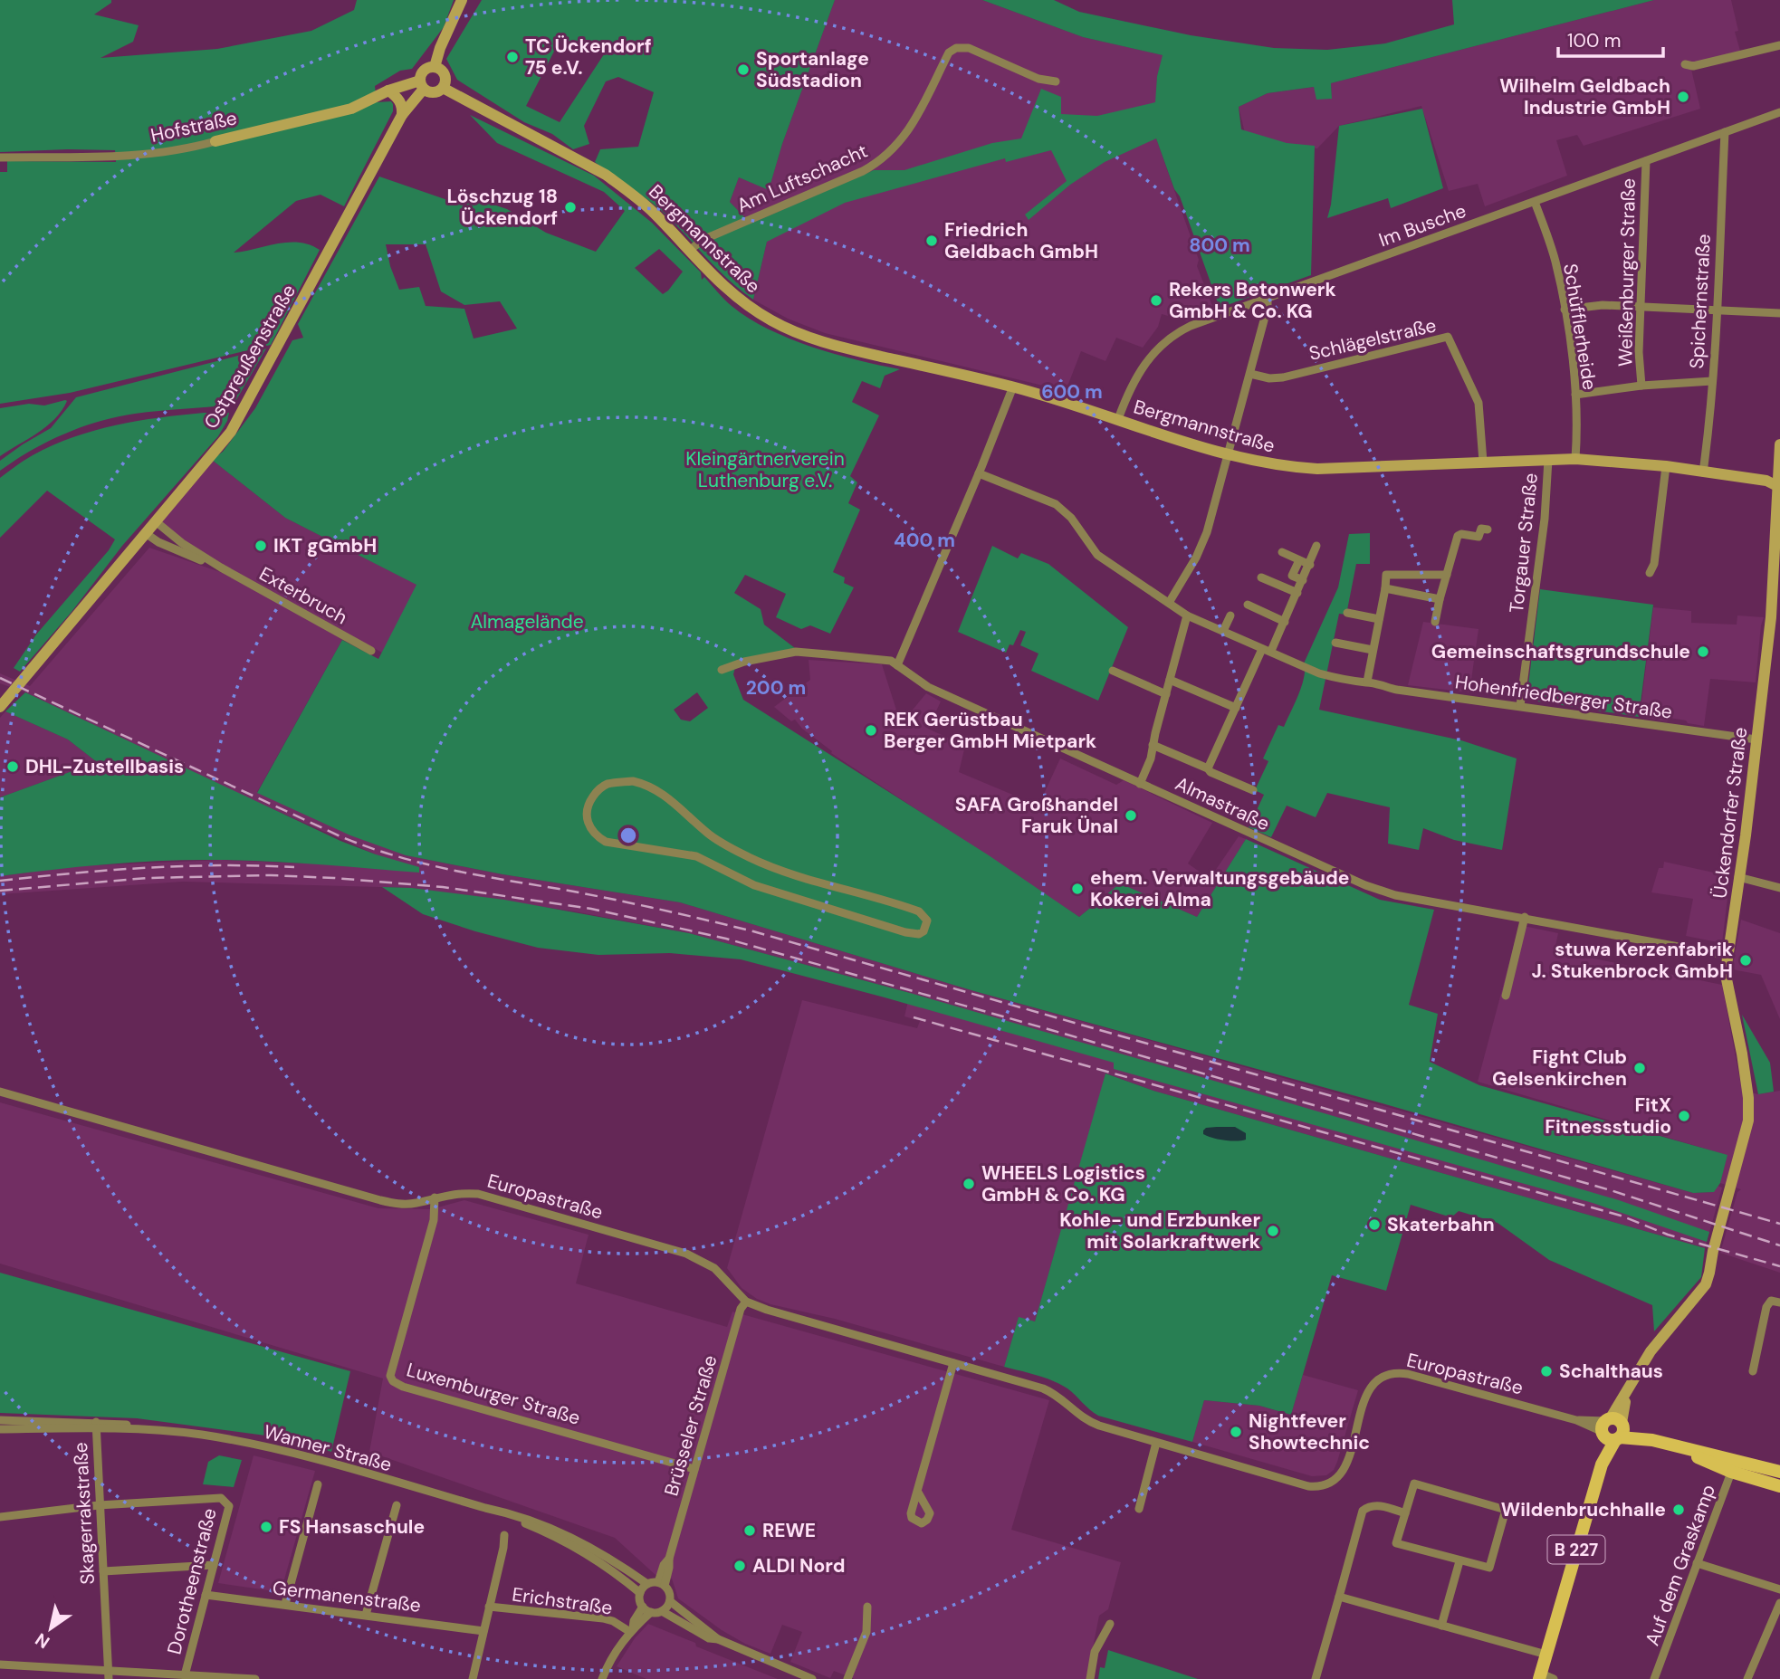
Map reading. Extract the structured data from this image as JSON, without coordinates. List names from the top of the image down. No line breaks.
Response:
{"streets":{"main road":["B 227"],"street":["Hofstraße","Am Luftschacht","Im Busche","Bergmannstraße","Weißenburger Straße","Spichernstraße","Schüfflerheide","Schlägelstraße","Ostpreußenstraße","Torgauer Straße","Exterbruch","Hohenfriedberger Straße","Almastraße","Ückendorfer Straße","Europastraße","Luxemburger Straße","Brüsseler Straße","Wanner Straße","Skagerrakstraße","Auf dem Graskamp","Dorotheenstraße","Germanenstraße","Erichstraße"]},"crossings":[["Hofstraße","Bergmannstraße"],["Hofstraße","Ostpreußenstraße"],["Am Luftschacht","Bergmannstraße"],["Im Busche","Bergmannstraße"],["Im Busche","Weißenburger Straße"],["Im Busche","Spichernstraße"],["Im Busche","Schüfflerheide"],["Bergmannstraße","Spichernstraße"],["Bergmannstraße","Schüfflerheide"],["Bergmannstraße","Schlägelstraße"],["Bergmannstraße","Ostpreußenstraße"],["Bergmannstraße","Torgauer Straße"],["Bergmannstraße","Ückendorfer Straße"],["Ostpreußenstraße","Exterbruch"],["Torgauer Straße","Hohenfriedberger Straße"],["Hohenfriedberger Straße","Ückendorfer Straße"],["Almastraße","Ückendorfer Straße"],["Ückendorfer Straße","Europastraße"],["Ückendorfer Straße","B 227"],["Europastraße","Luxemburger Straße"],["Europastraße","Brüsseler Straße"],["Europastraße","B 227"],["Luxemburger Straße","Brüsseler Straße"],["Brüsseler Straße","Wanner Straße"],["Wanner Straße","Skagerrakstraße"],["Skagerrakstraße","Dorotheenstraße"],["Dorotheenstraße","Germanenstraße"]],"parks":["Kleingärtnerverein Luthenburg e.V.","Almagelände"],"places":["TC Ückendorf 75 e.V.","Sportanlage Südstadion","Wilhelm Geldbach Industrie GmbH","Löschzug 18 Ückendorf","Friedrich Geldbach GmbH","Rekers Betonwerk GmbH & Co. KG","IKT gGmbH","Gemeinschaftsgrundschule","REK Gerüstbau Berger GmbH Mietpark","DHL-Zustellbasis","SAFA Großhandel Faruk Ünal","ehem. Verwaltungsgebäude Kokerei Alma","stuwa Kerzenfabrik J. Stukenbrock GmbH","Fight Club Gelsenkirchen","FitX Fitnessstudio","WHEELS Logistics GmbH & Co. KG","Skaterbahn","Kohle- und Erzbunker mit Solarkraftwerk","Schalthaus","Nightfever Showtechnic","Wildenbruchhalle","FS Hansaschule","REWE","ALDI Nord"],"scale_bar":"100 m","north":"bottom left","rings":["800 m","600 m","400 m","200 m"]}
